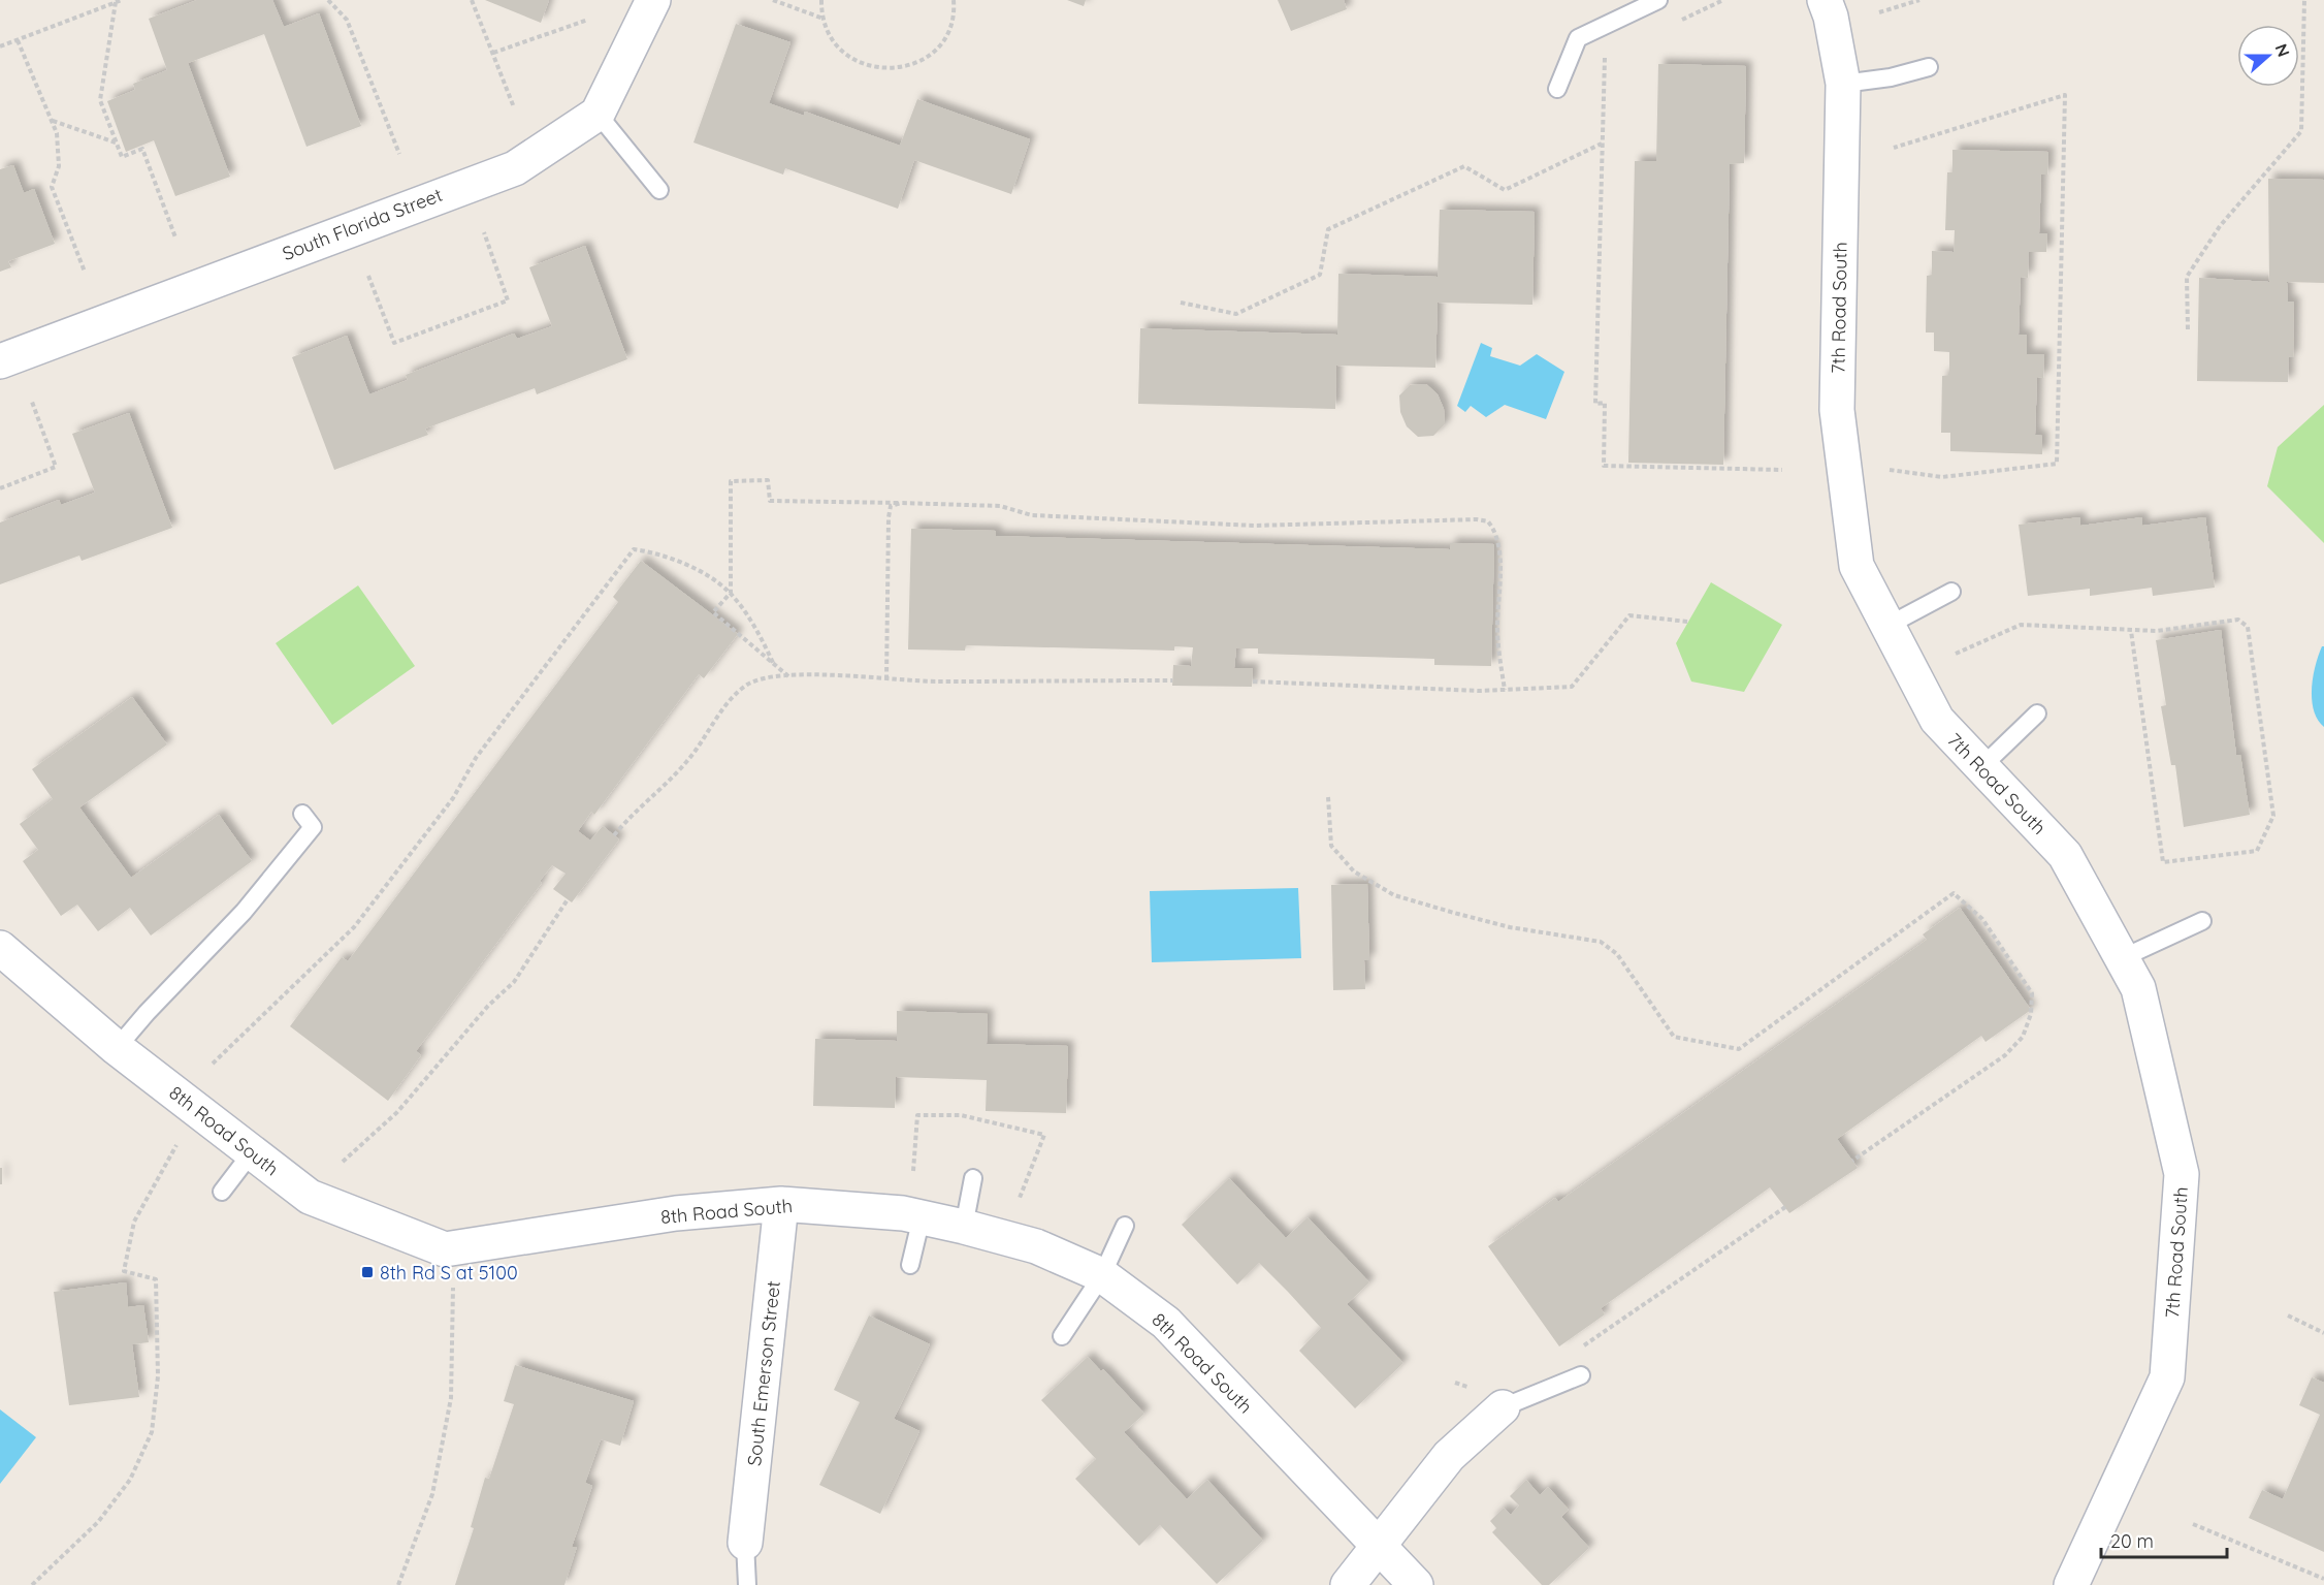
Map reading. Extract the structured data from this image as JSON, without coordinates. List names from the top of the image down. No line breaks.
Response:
{"streets":{"street":["South Florida Street","7th Road South","8th Road South","South Emerson Street"]},"crossings":[["8th Road South","South Emerson Street"]],"places":{"transit":["8th Rd S at 5100"]},"scale_bar":"20 m","north":"right"}
